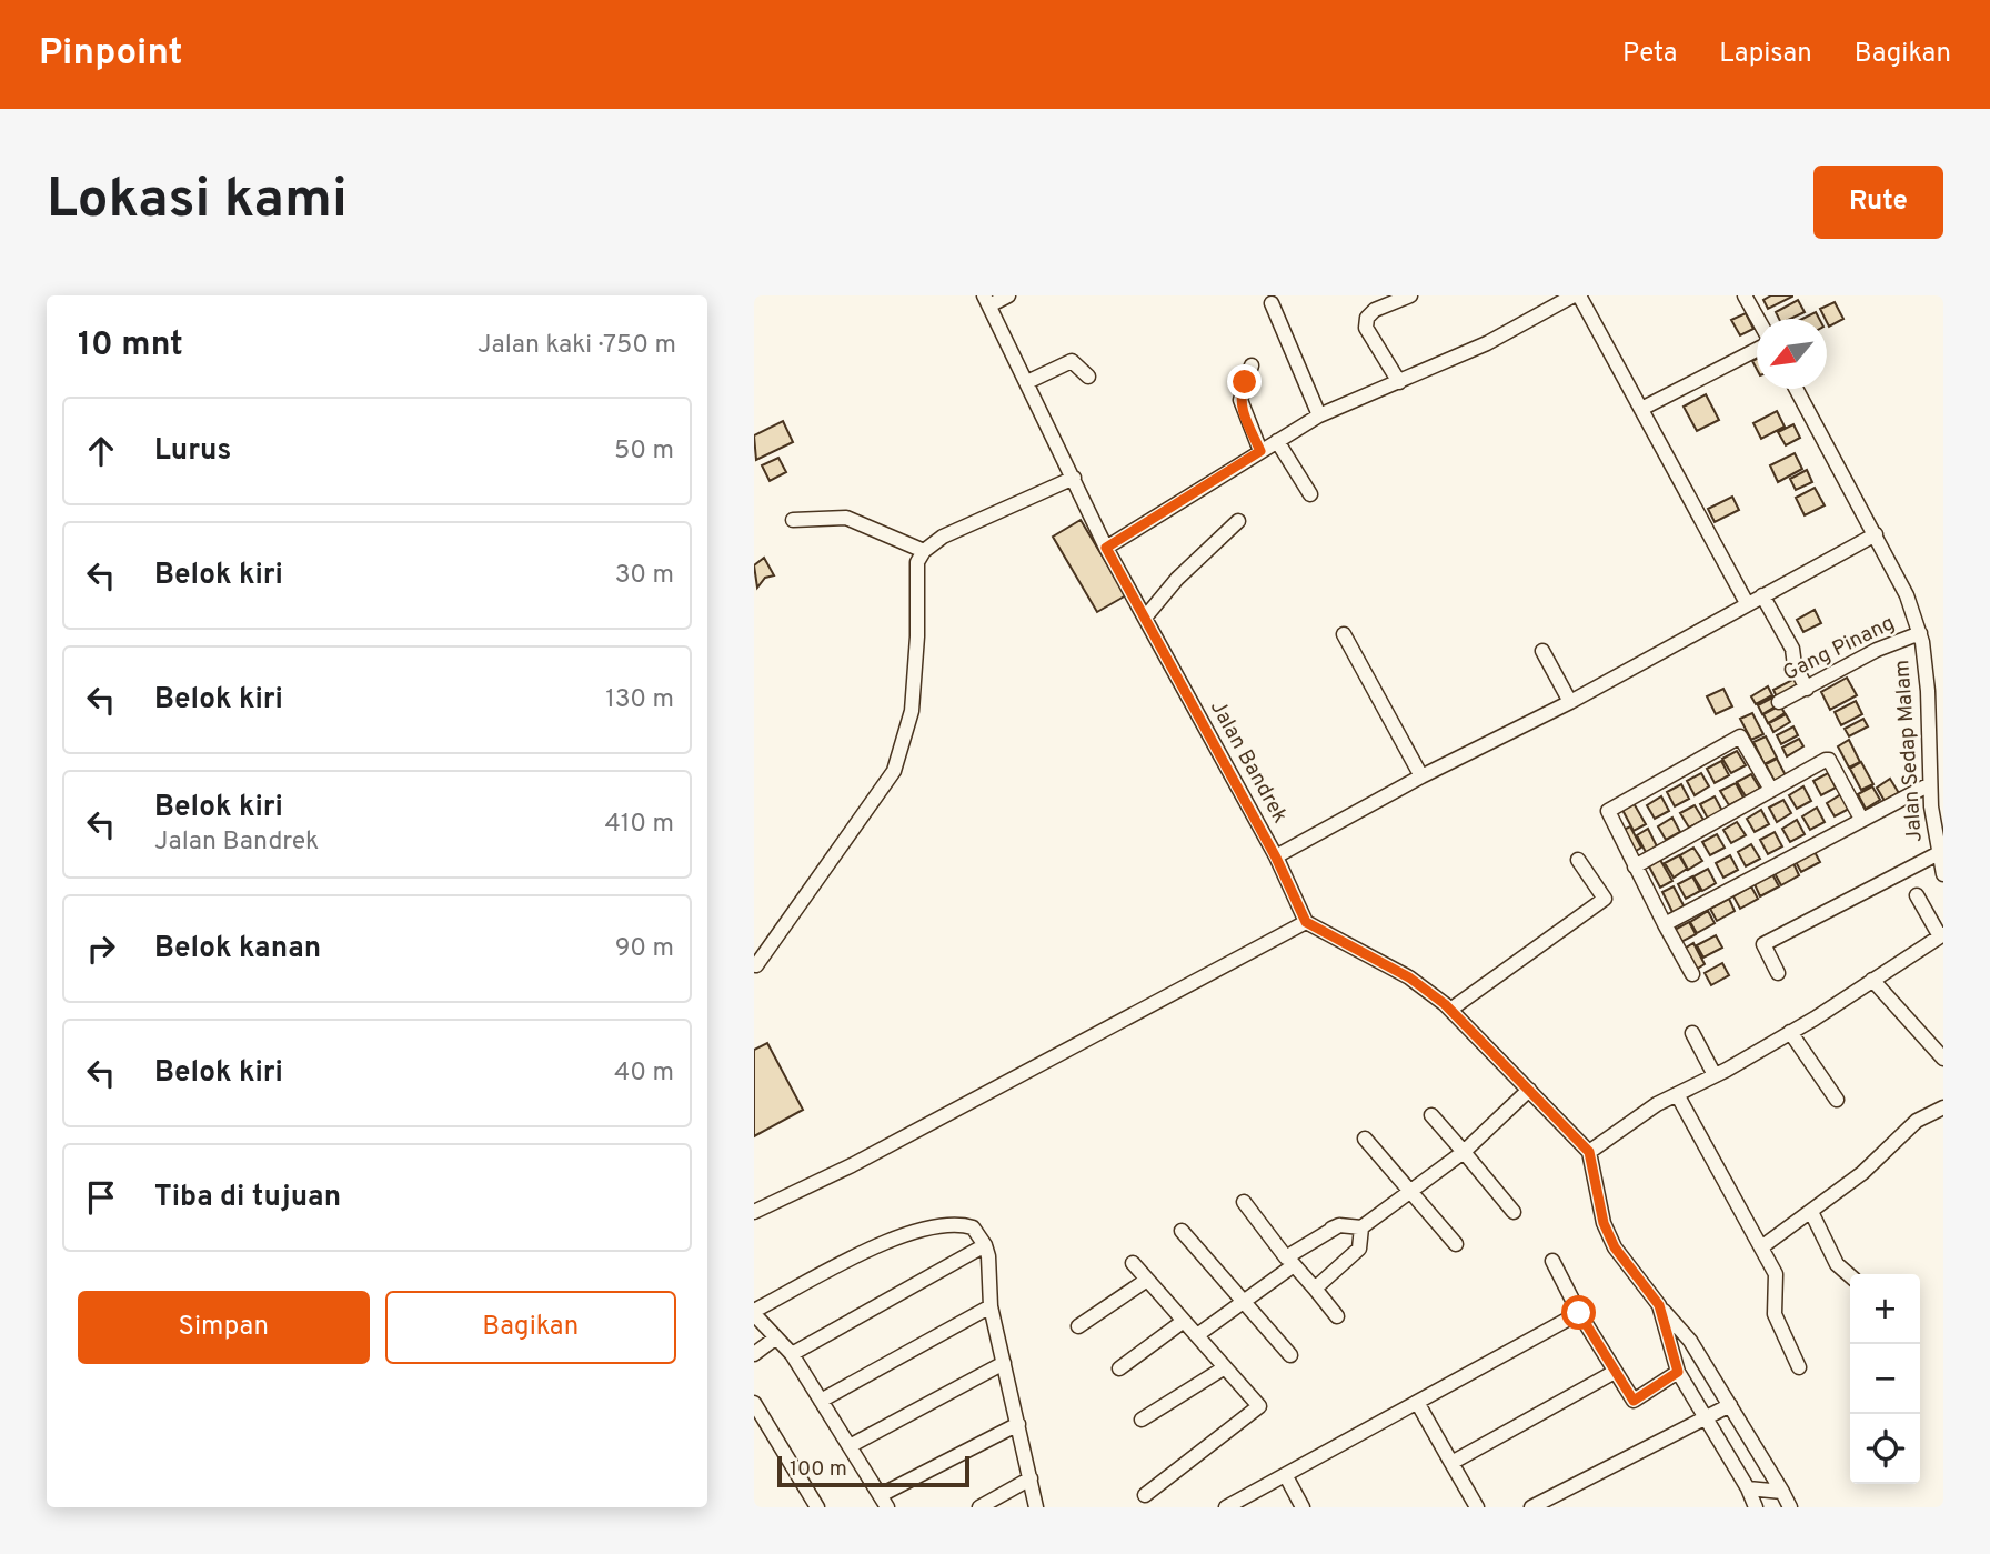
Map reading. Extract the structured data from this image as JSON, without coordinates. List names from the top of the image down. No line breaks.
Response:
{"streets":{"street":["Gang Pinang","Jalan Sedap Malam","Jalan Bandrek"]},"crossings":[["Gang Pinang","Jalan Sedap Malam"]],"scale_bar":"100 m","north":"bottom left","page":{"header":"Pinpoint","nav":["Peta","Lapisan","Bagikan"],"buttons":["Rute",["Simpan","Bagikan"]],"title":"Lokasi kami","heading":["10 mnt","Jalan kaki · 750 m"],"list":[["Lurus","50 m"],["Belok kiri","30 m"],["Belok kiri","130 m"],["Belok kiri","Jalan Bandrek","410 m"],["Belok kanan","90 m"],["Belok kiri","40 m"],"Tiba di tujuan"],"map_buttons":["+","−"],"scale":"100 m"}}
